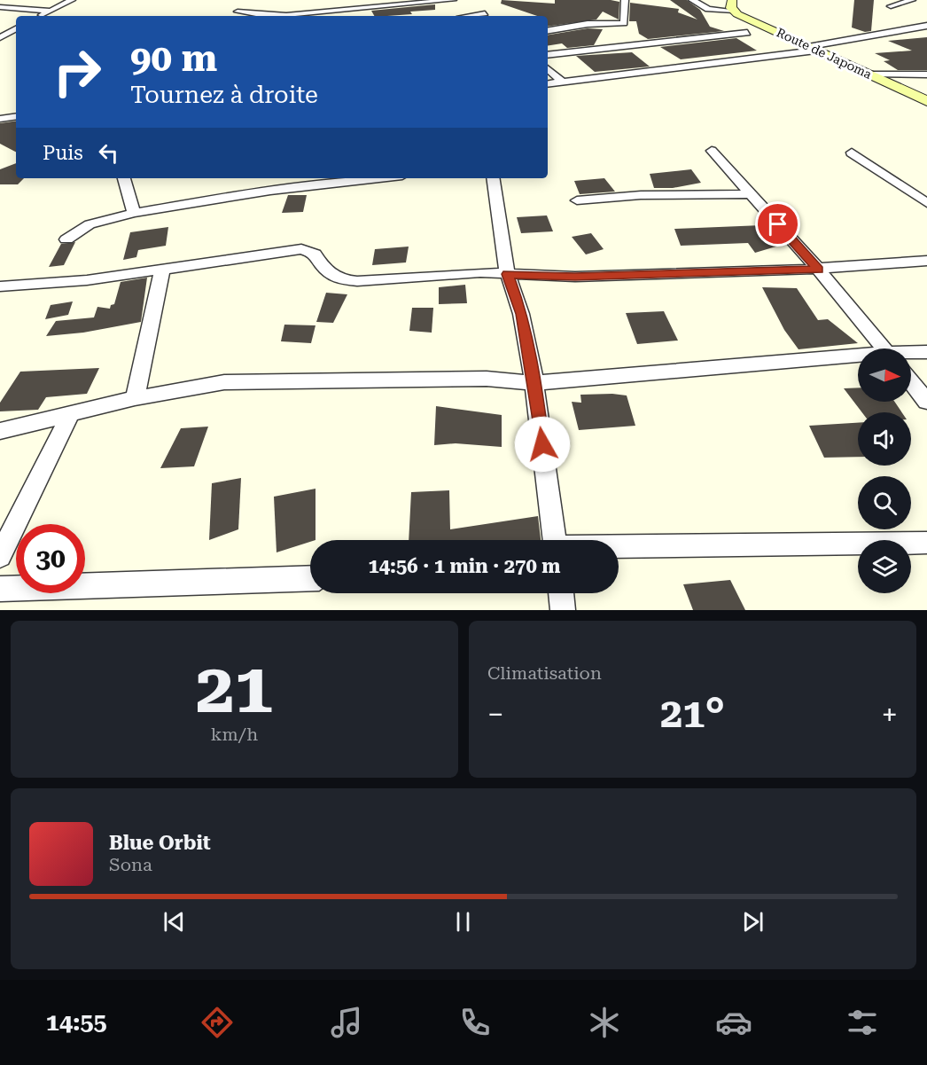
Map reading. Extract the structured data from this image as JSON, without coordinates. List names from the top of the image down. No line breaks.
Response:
{"streets":{"street":["Route de Japoma"]},"north":"right","page":{"turn":["90 m","Tournez à droite"],"then":"Puis","limit":"30","trip":"14:56 · 1 min · 270 m","tile":[["21","km/h"],"Climatisation"],"heat":["−","21°","+"],"song":["Blue Orbit","Sona"],"tabs":"14:55"}}
